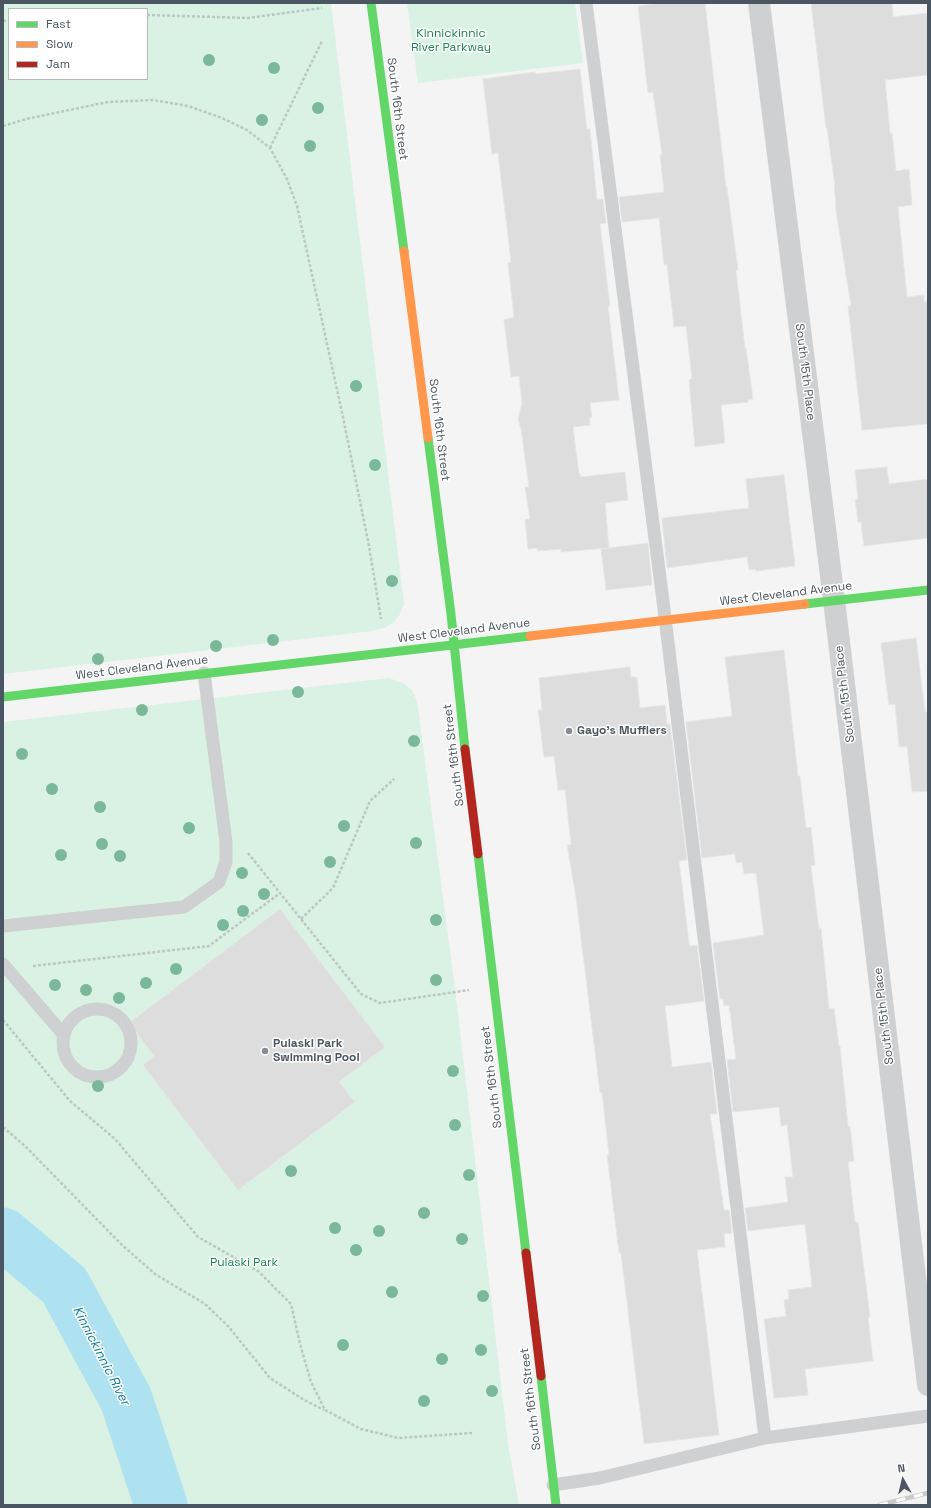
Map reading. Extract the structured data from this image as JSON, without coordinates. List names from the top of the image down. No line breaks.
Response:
{"streets":{"street":["South 16th Street","South 15th Place","West Cleveland Avenue"]},"crossings":[["South 16th Street","West Cleveland Avenue"],["South 15th Place","West Cleveland Avenue"]],"water":["Kinnickinnic River"],"parks":["Kinnickinnic River Parkway","Pulaski Park"],"places":["Gayo's Mufflers","Pulaski Park Swimming Pool"],"legend":["Fast","Slow","Jam"],"north":"top"}
